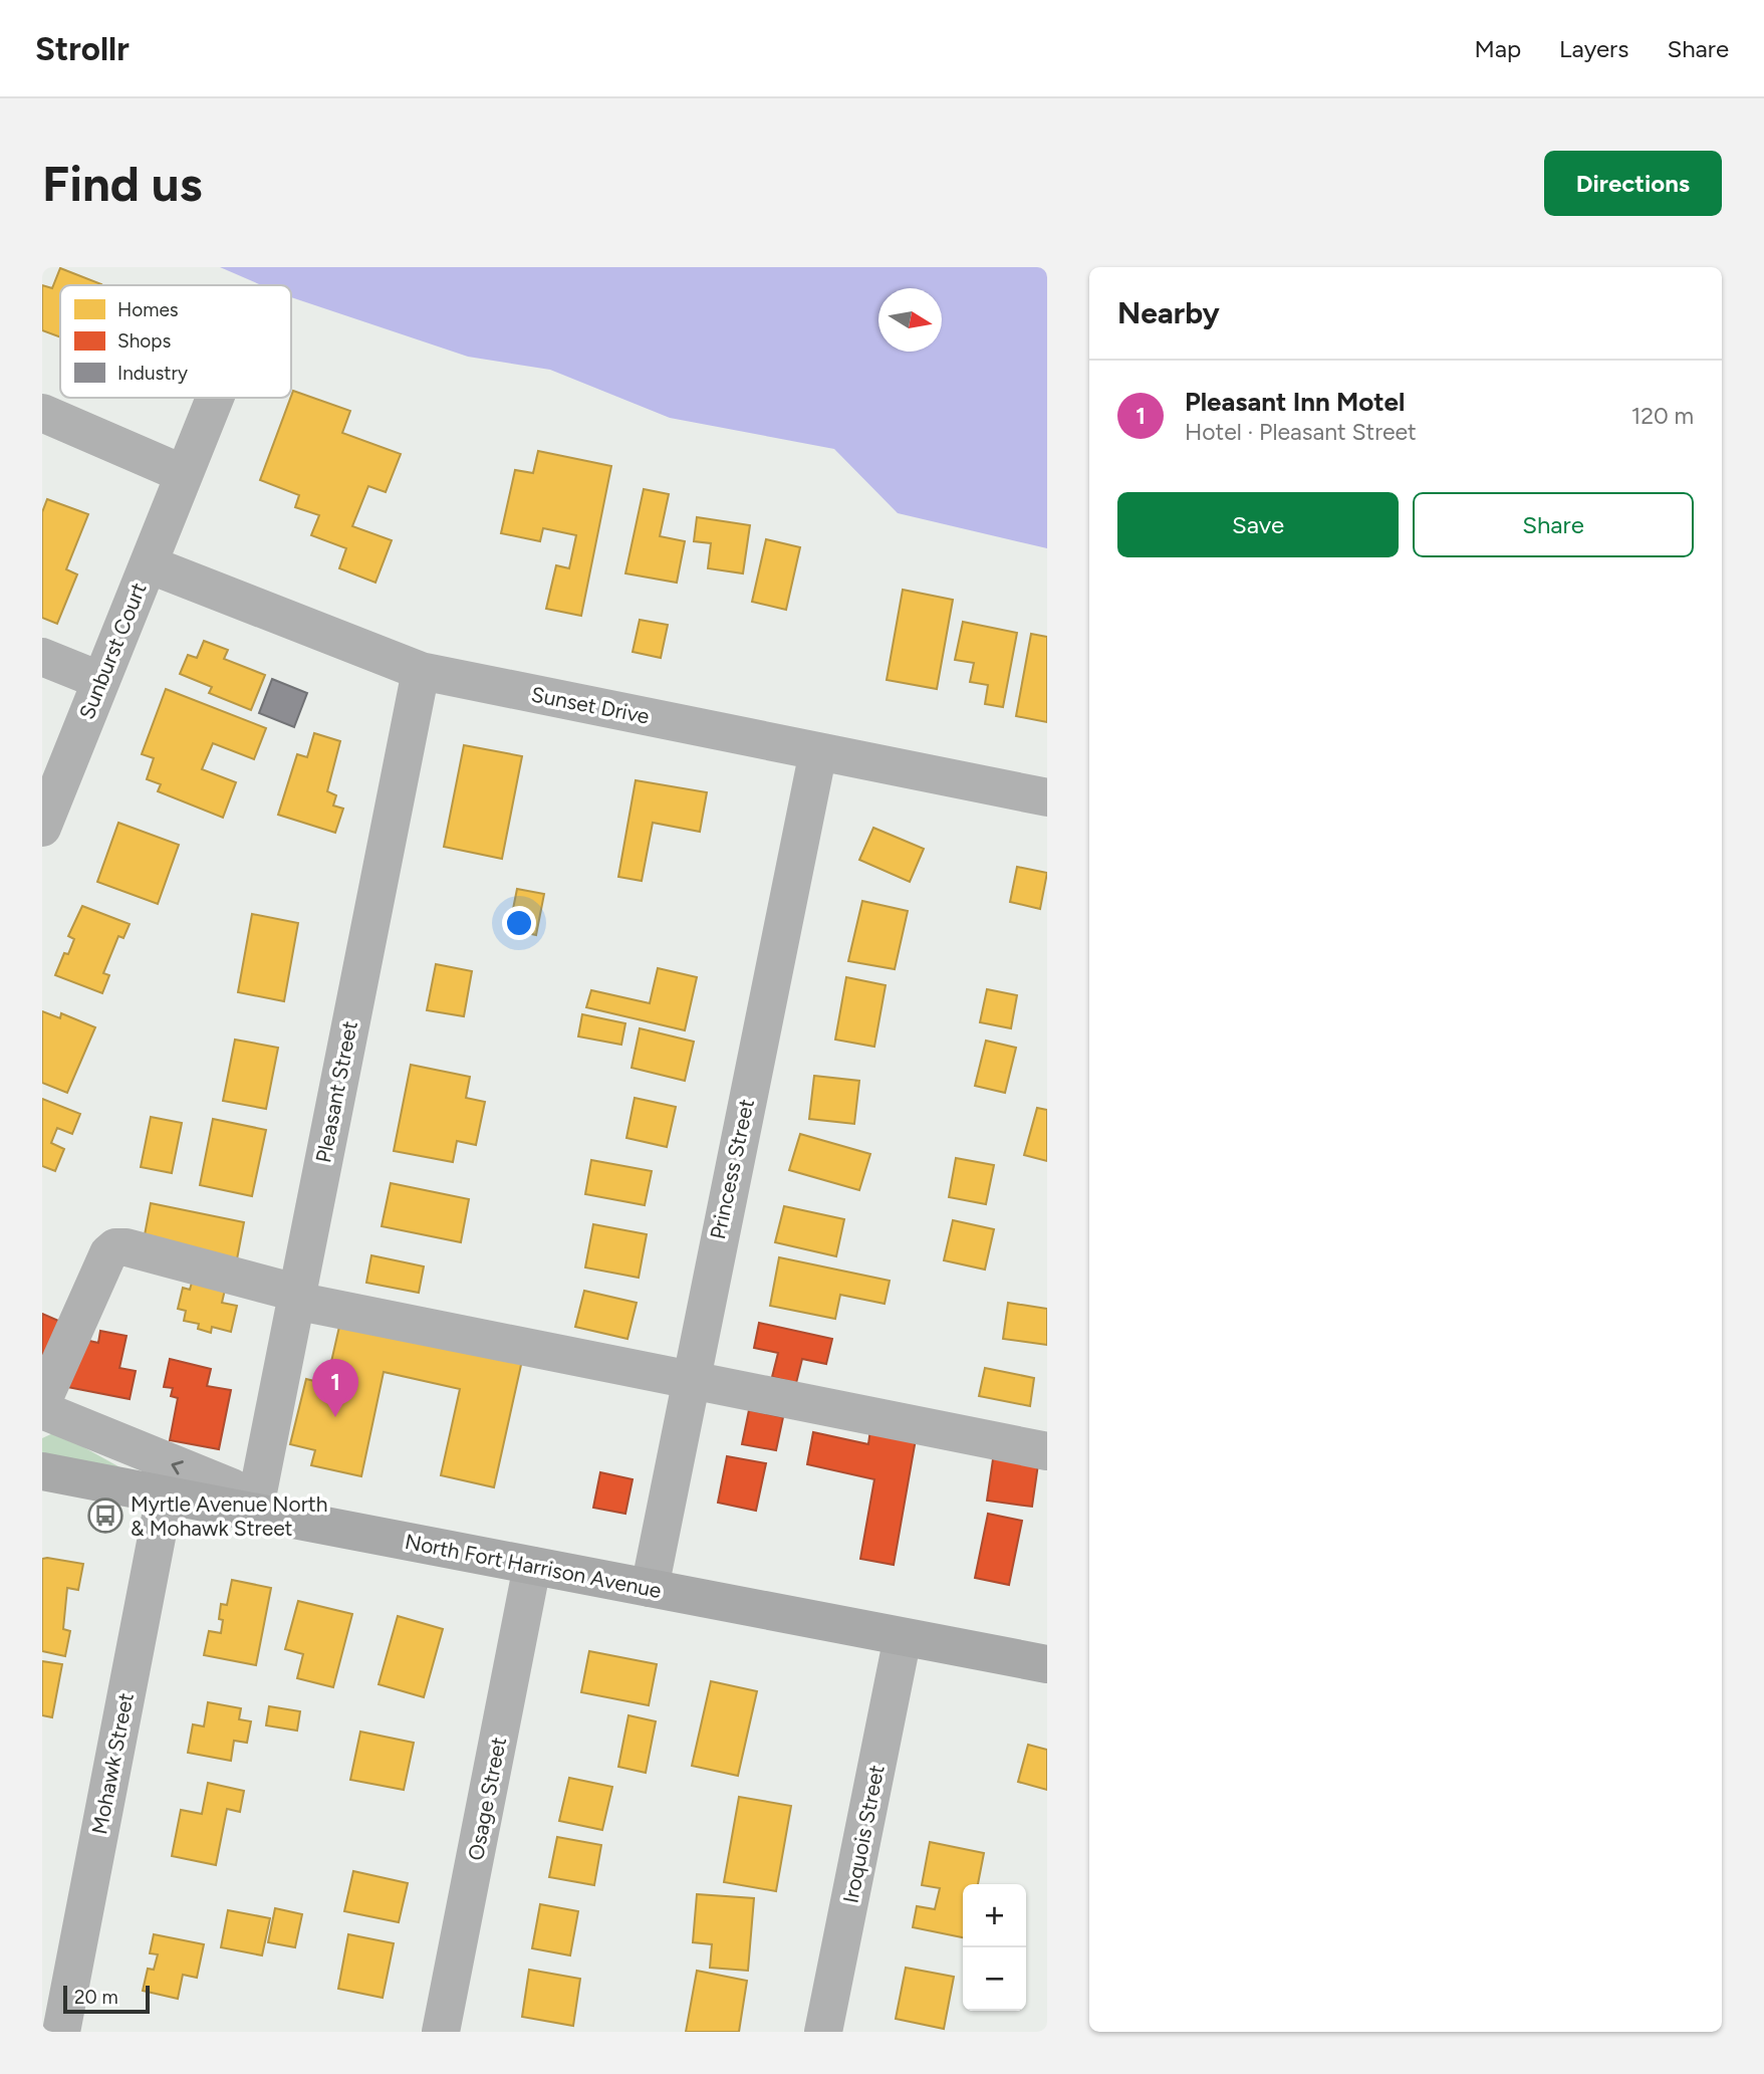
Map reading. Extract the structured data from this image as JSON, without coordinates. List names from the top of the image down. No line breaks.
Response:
{"streets":{"main road":["North Fort Harrison Avenue"],"street":["Sunburst Court","Sunset Drive","Pleasant Street","Princess Street","Mohawk Street","Osage Street","Iroquois Street"]},"crossings":[["Sunburst Court","Sunset Drive"],["Sunset Drive","Pleasant Street"],["Sunset Drive","Princess Street"],["Pleasant Street","North Fort Harrison Avenue"],["Princess Street","North Fort Harrison Avenue"],["North Fort Harrison Avenue","Mohawk Street"],["North Fort Harrison Avenue","Osage Street"],["North Fort Harrison Avenue","Iroquois Street"]],"places":{"bus stop":["Myrtle Avenue North & Mohawk Street"]},"legend":["Homes","Shops","Industry"],"scale_bar":"20 m","north":"right","page":{"header":"Strollr","nav":["Map","Layers","Share"],"buttons":["Directions",["Save","Share"]],"title":"Find us","heading":"Nearby","list":[{"mark":"1","name":"Pleasant Inn Motel","note":"Hotel · Pleasant Street","value":"120 m"}],"pins":"1","map_buttons":["+","−"],"scale":"20 m"}}
